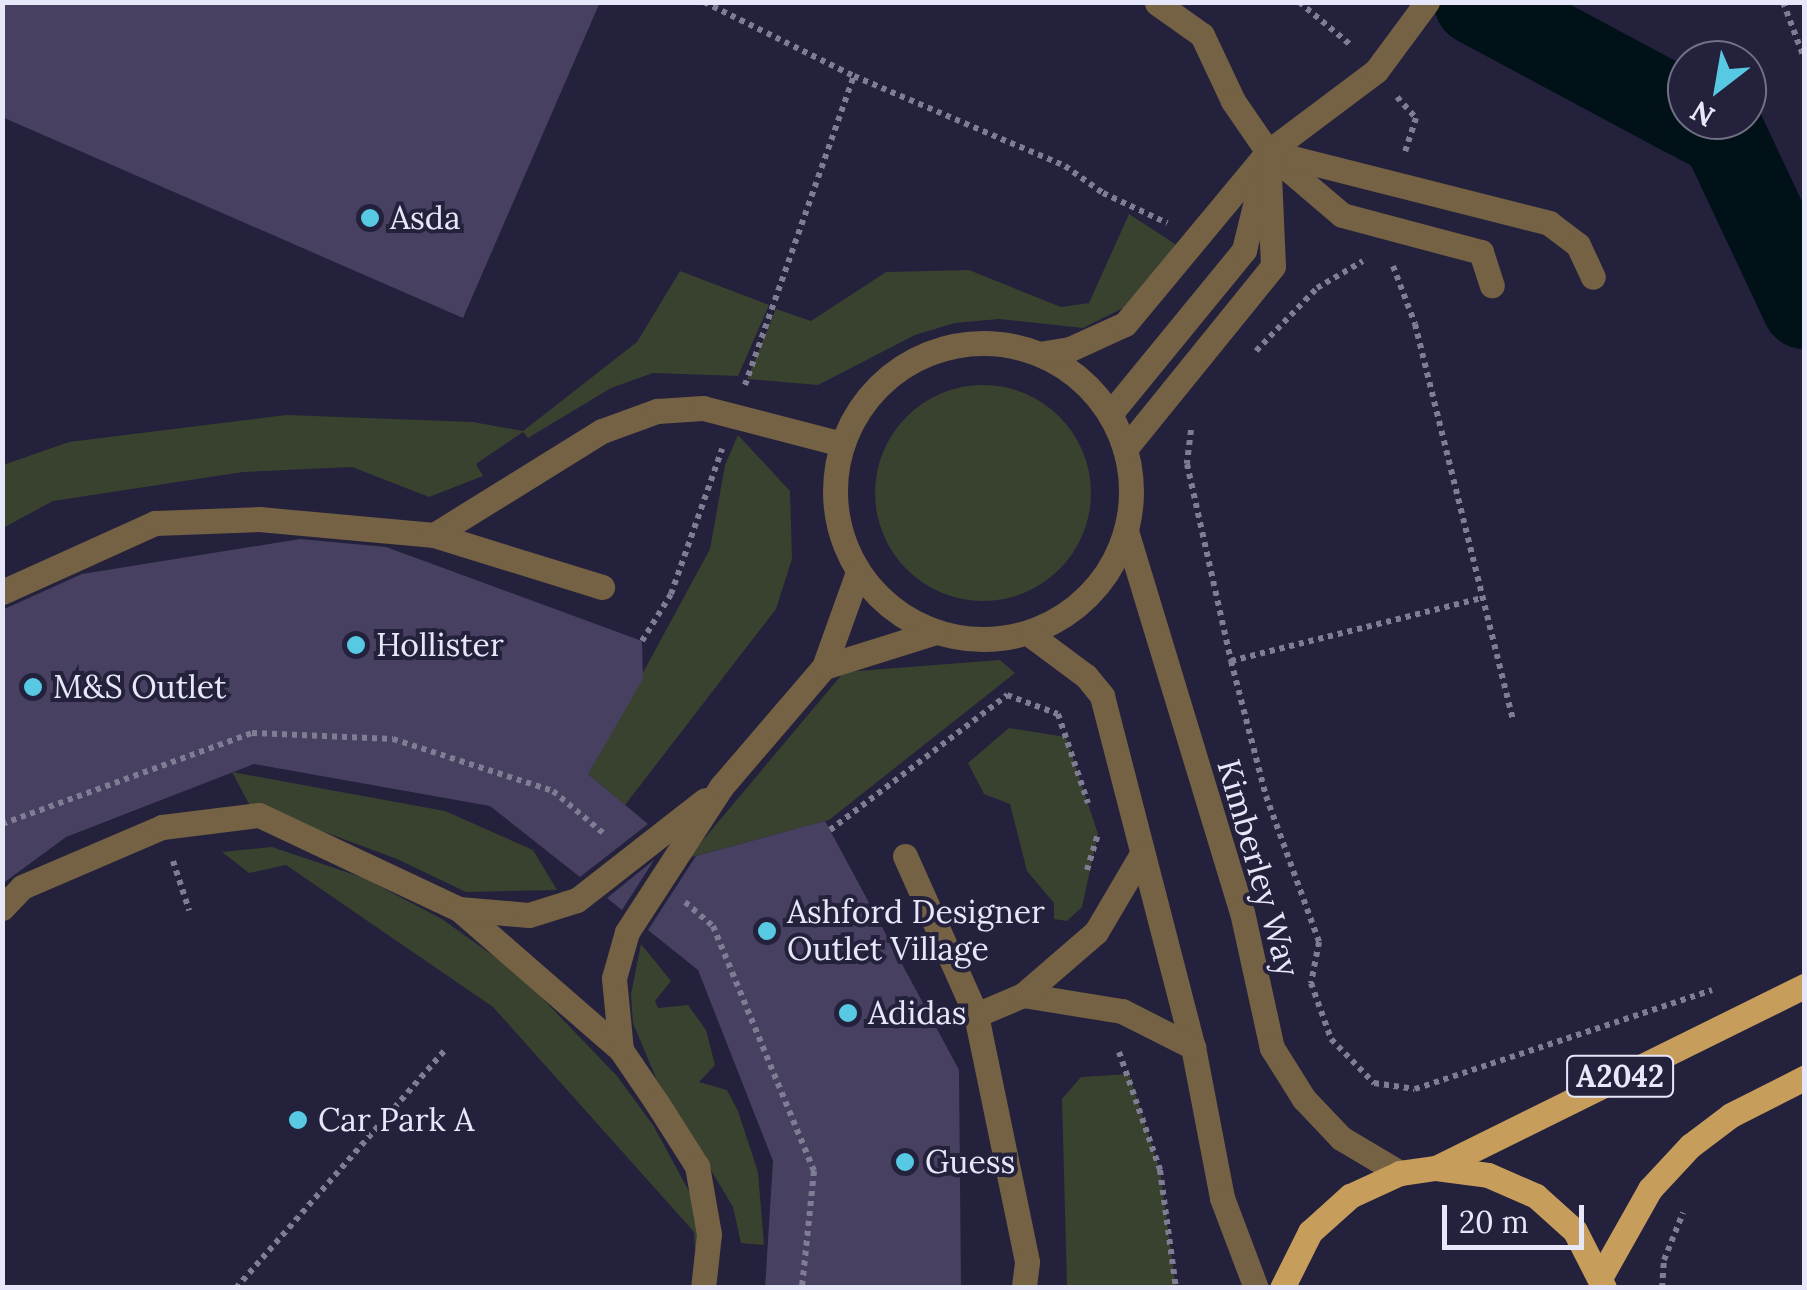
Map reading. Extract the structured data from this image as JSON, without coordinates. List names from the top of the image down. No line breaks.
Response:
{"streets":{"main road":["A2042"],"street":["Kimberley Way"]},"places":["Asda","Hollister","M&S Outlet","Ashford Designer Outlet Village","Adidas","Car Park A","Guess"],"scale_bar":"20 m","north":"bottom left"}
